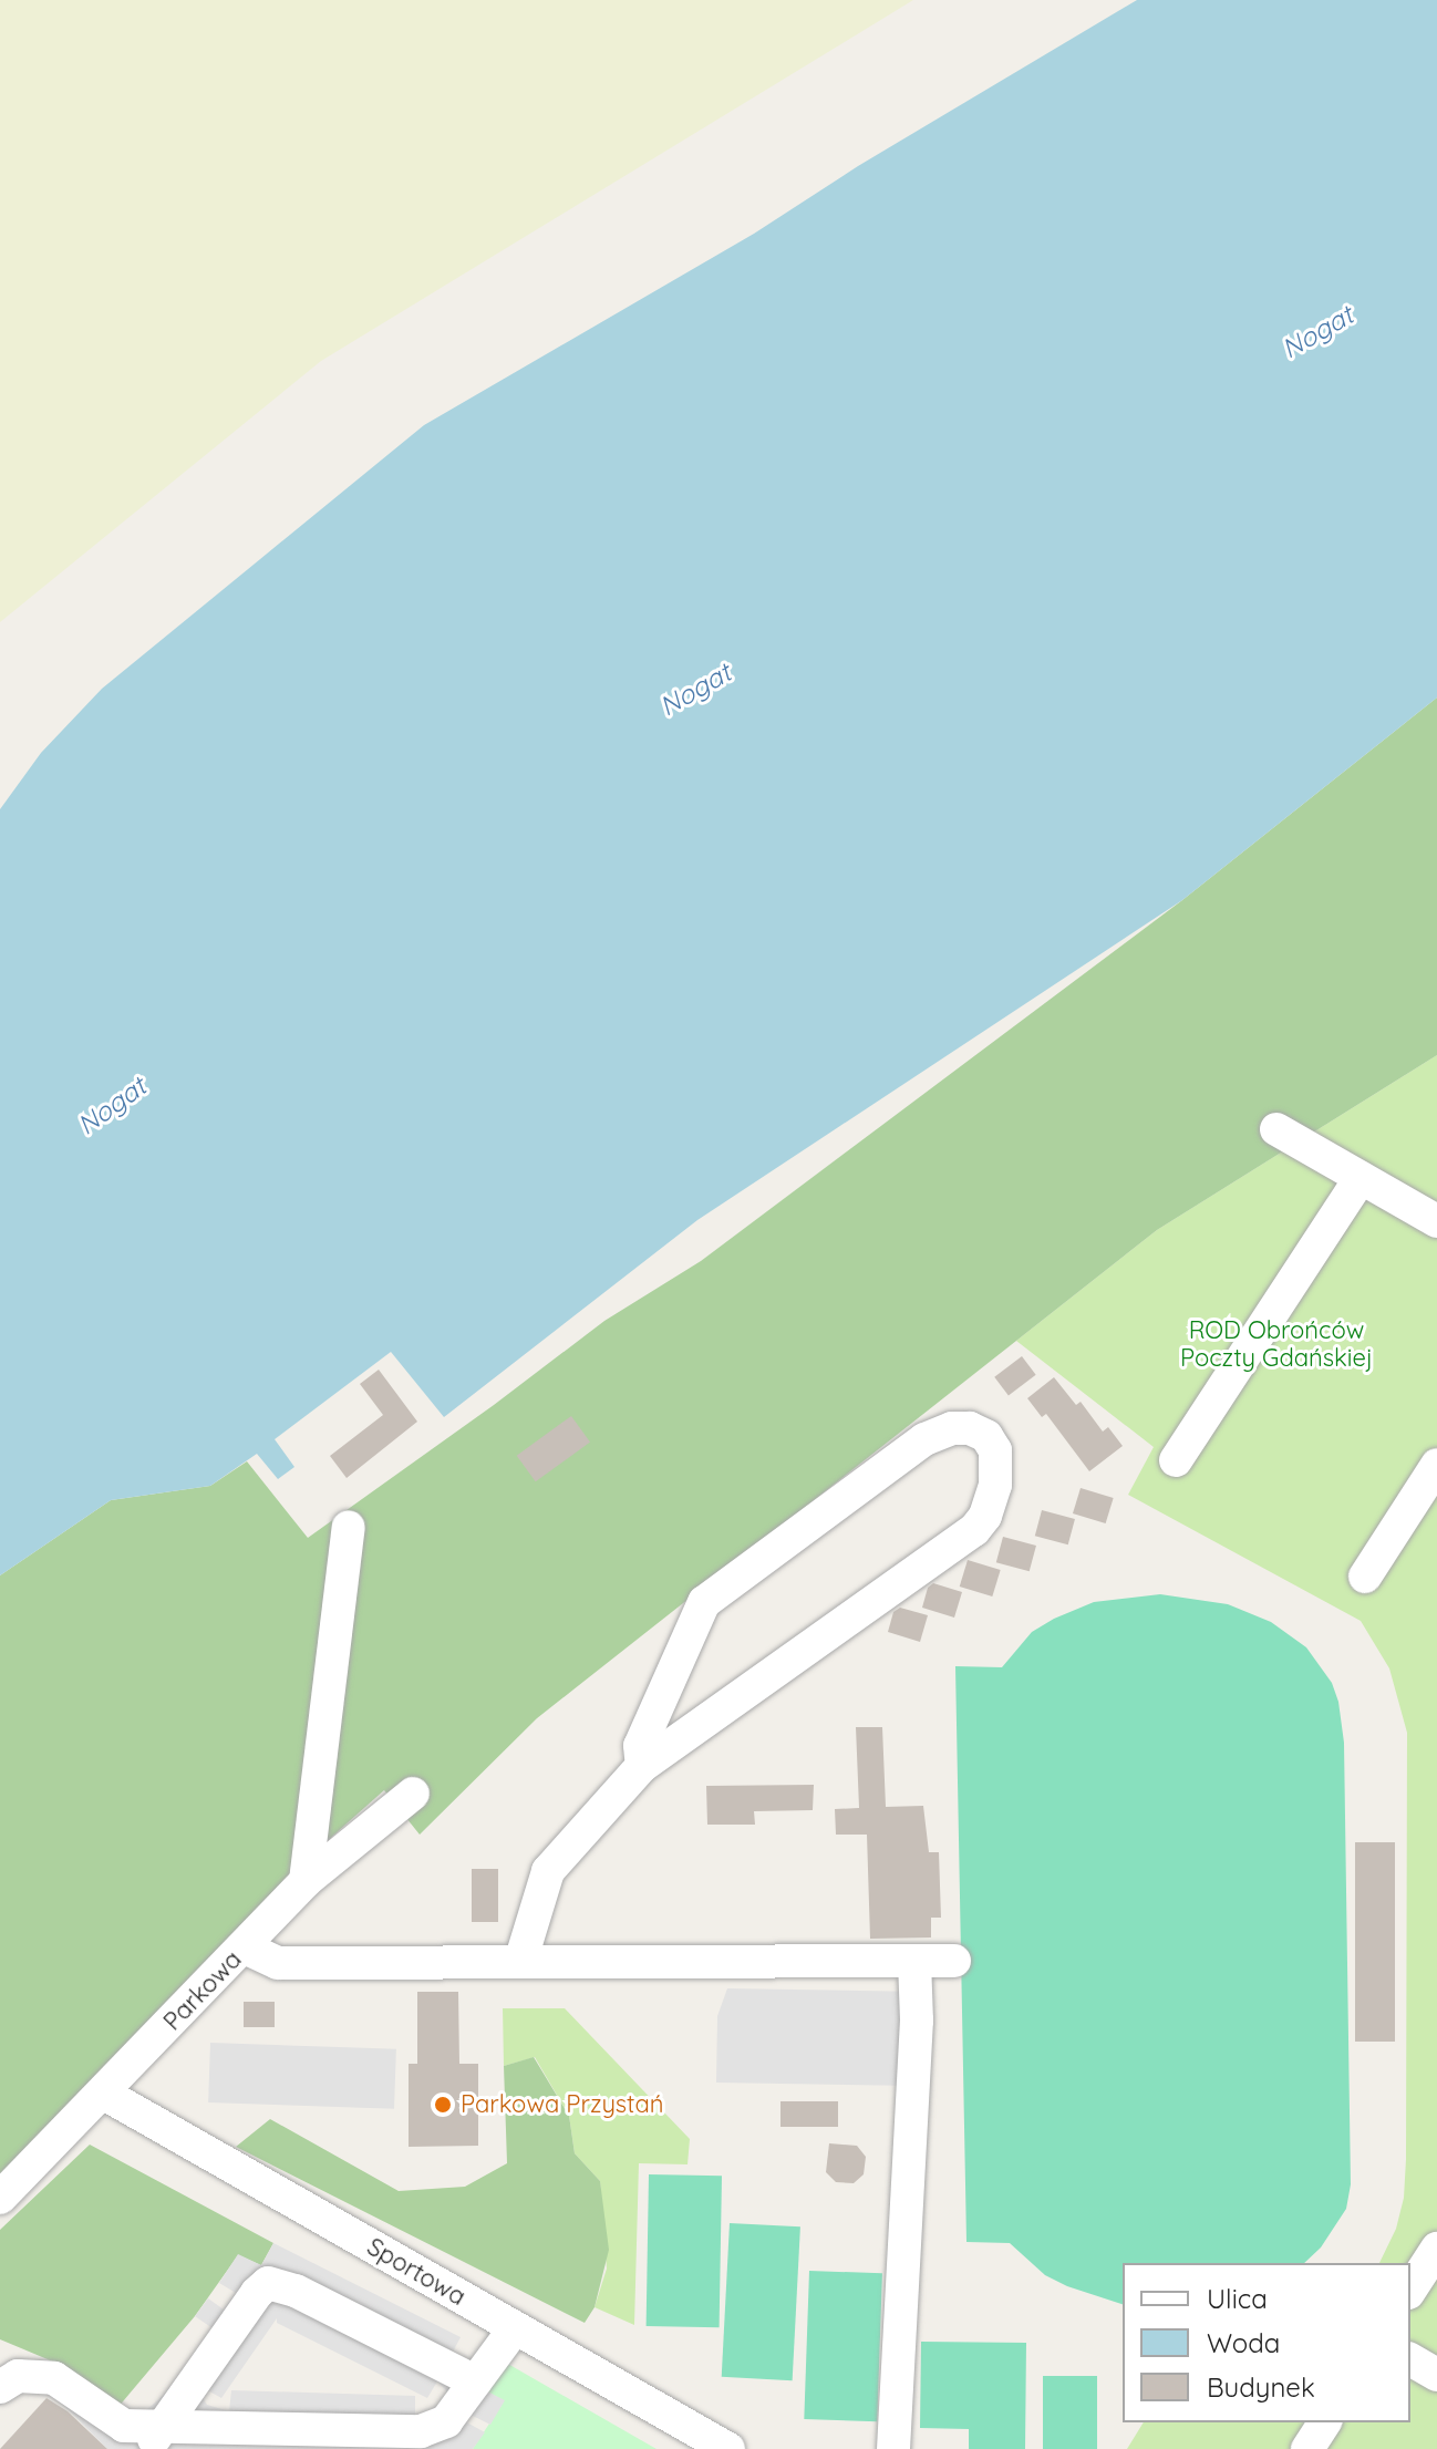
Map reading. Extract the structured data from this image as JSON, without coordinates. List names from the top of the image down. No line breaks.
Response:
{"streets":{"street":["Parkowa","Sportowa"]},"crossings":[["Parkowa","Sportowa"]],"water":["Nogat"],"parks":["ROD Obrońców Poczty Gdańskiej"],"places":["Parkowa Przystań"],"legend":["Ulica","Woda","Budynek"]}
